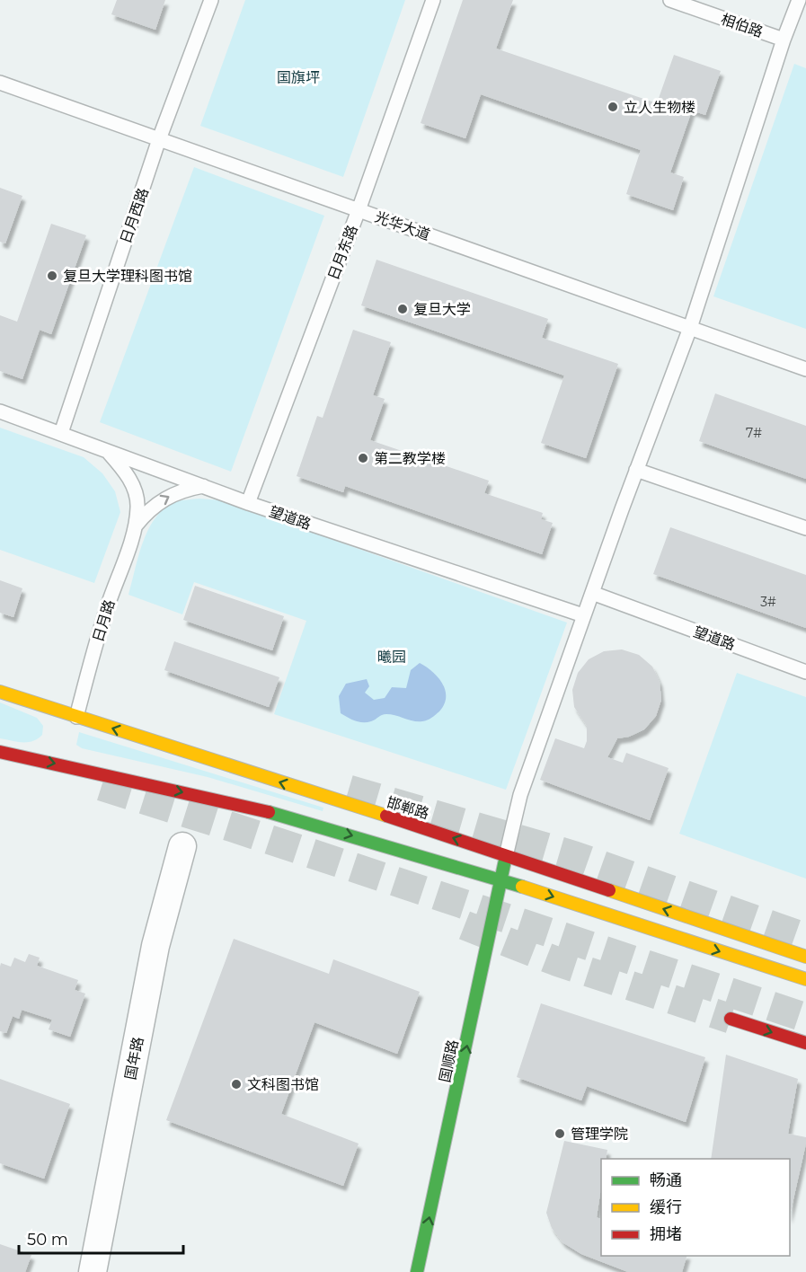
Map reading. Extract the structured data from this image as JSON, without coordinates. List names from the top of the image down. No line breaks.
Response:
{"streets":{"main road":["邯郸路","国顺路"],"street":["国年路"],"lane":["相伯路","日月西路","光华大道","日月东路","望道路","日月路"]},"crossings":[["日月西路","光华大道"],["日月西路","望道路"],["光华大道","日月东路"],["日月东路","望道路"],["日月路","邯郸路"],["邯郸路","国顺路"]],"one_way":["国顺路"],"parks":["国旗坪","曦园"],"places":["立人生物楼","复旦大学理科图书馆","复旦大学","第二教学楼","文科图书馆","管理学院"],"house_numbers":["7#","3#"],"legend":["畅通","缓行","拥堵"],"scale_bar":"50 m"}
